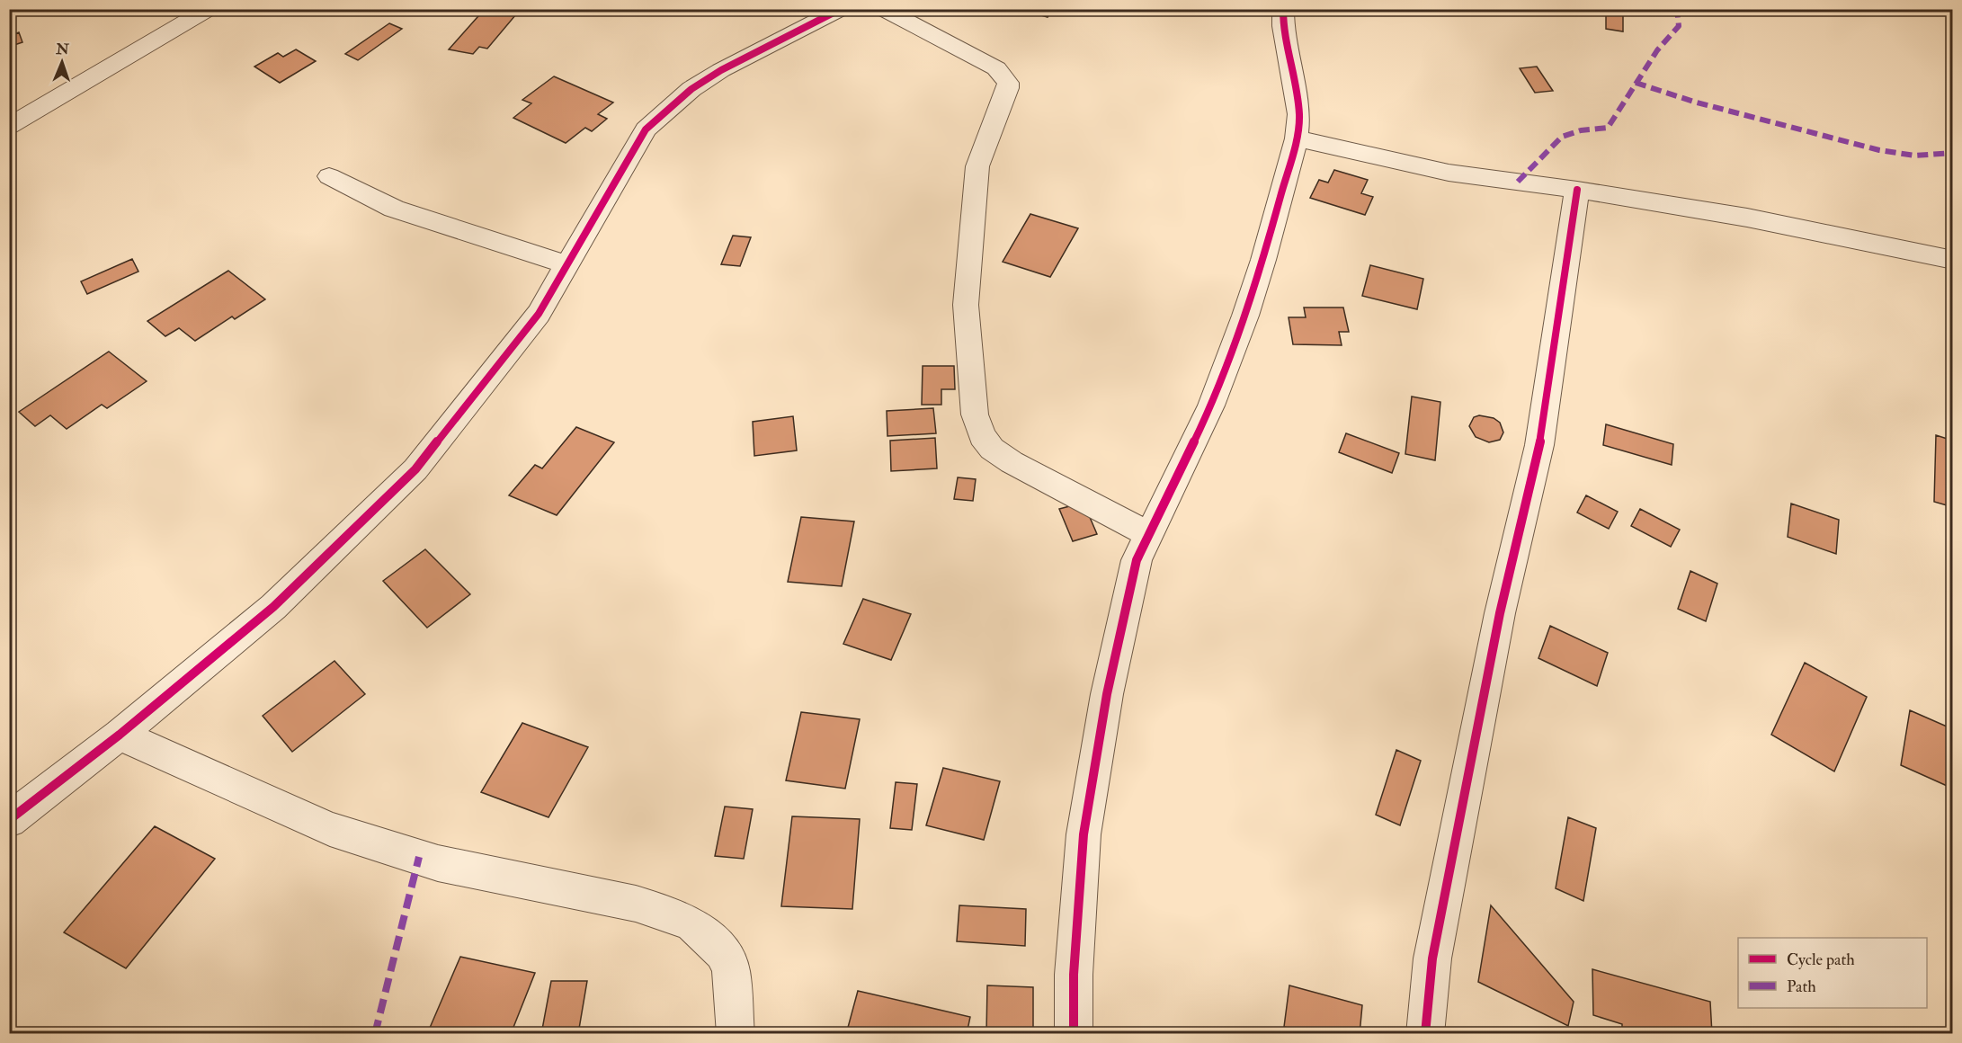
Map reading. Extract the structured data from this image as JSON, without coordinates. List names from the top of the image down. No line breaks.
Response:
{"legend":["Cycle path","Path"],"north":"top"}
